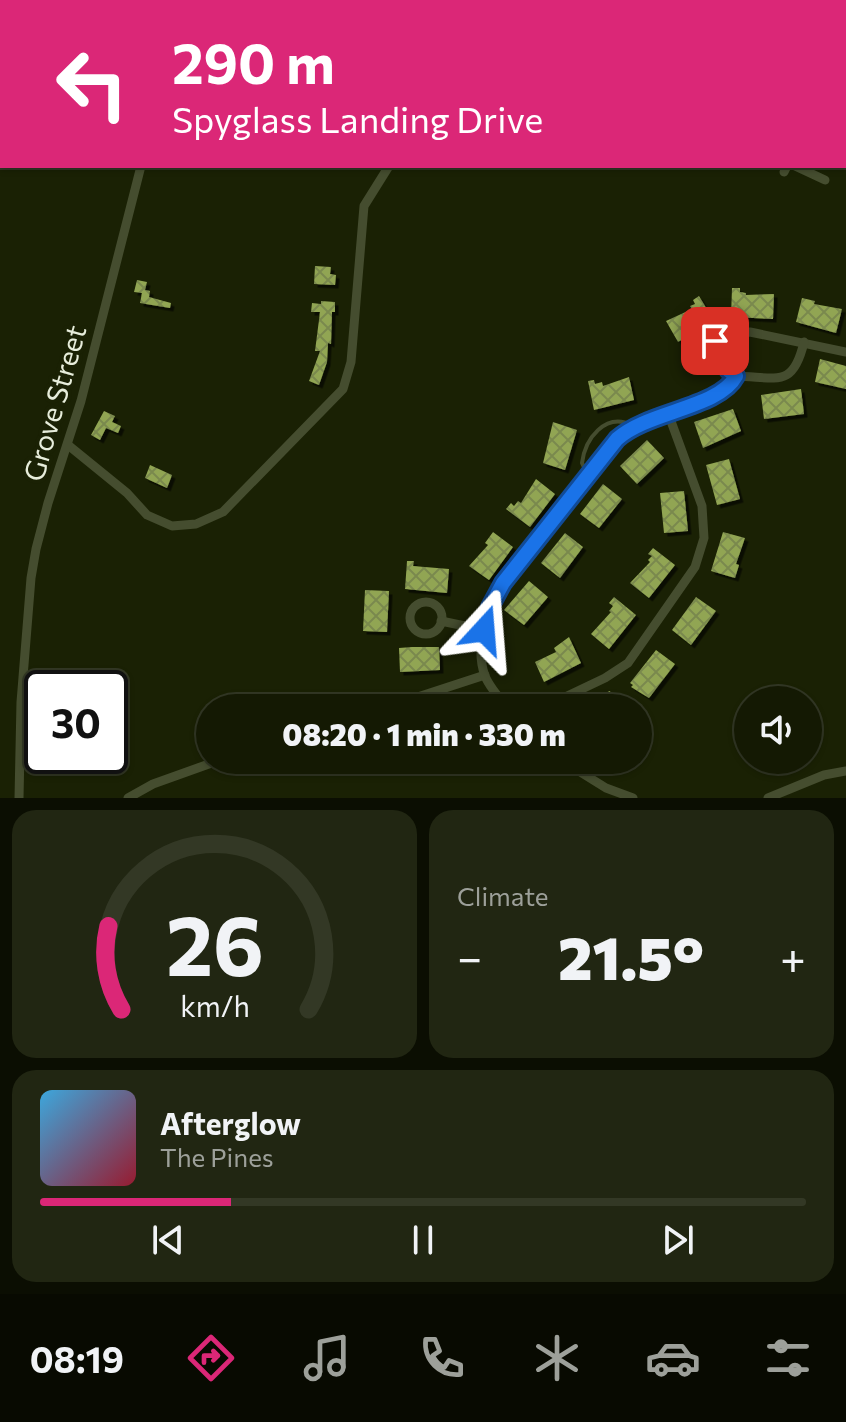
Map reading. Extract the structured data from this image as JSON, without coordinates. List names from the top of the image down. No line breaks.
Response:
{"streets":{"street":["Grove Street"]},"page":{"turn":["290 m","Spyglass Landing Drive"],"limit":"30","trip":"08:20 · 1 min · 330 m","tile":"Climate","heat":["−","21.5°","+"],"song":["Afterglow","The Pines"],"tabs":"08:19","gauge":["26","km/h"]}}
